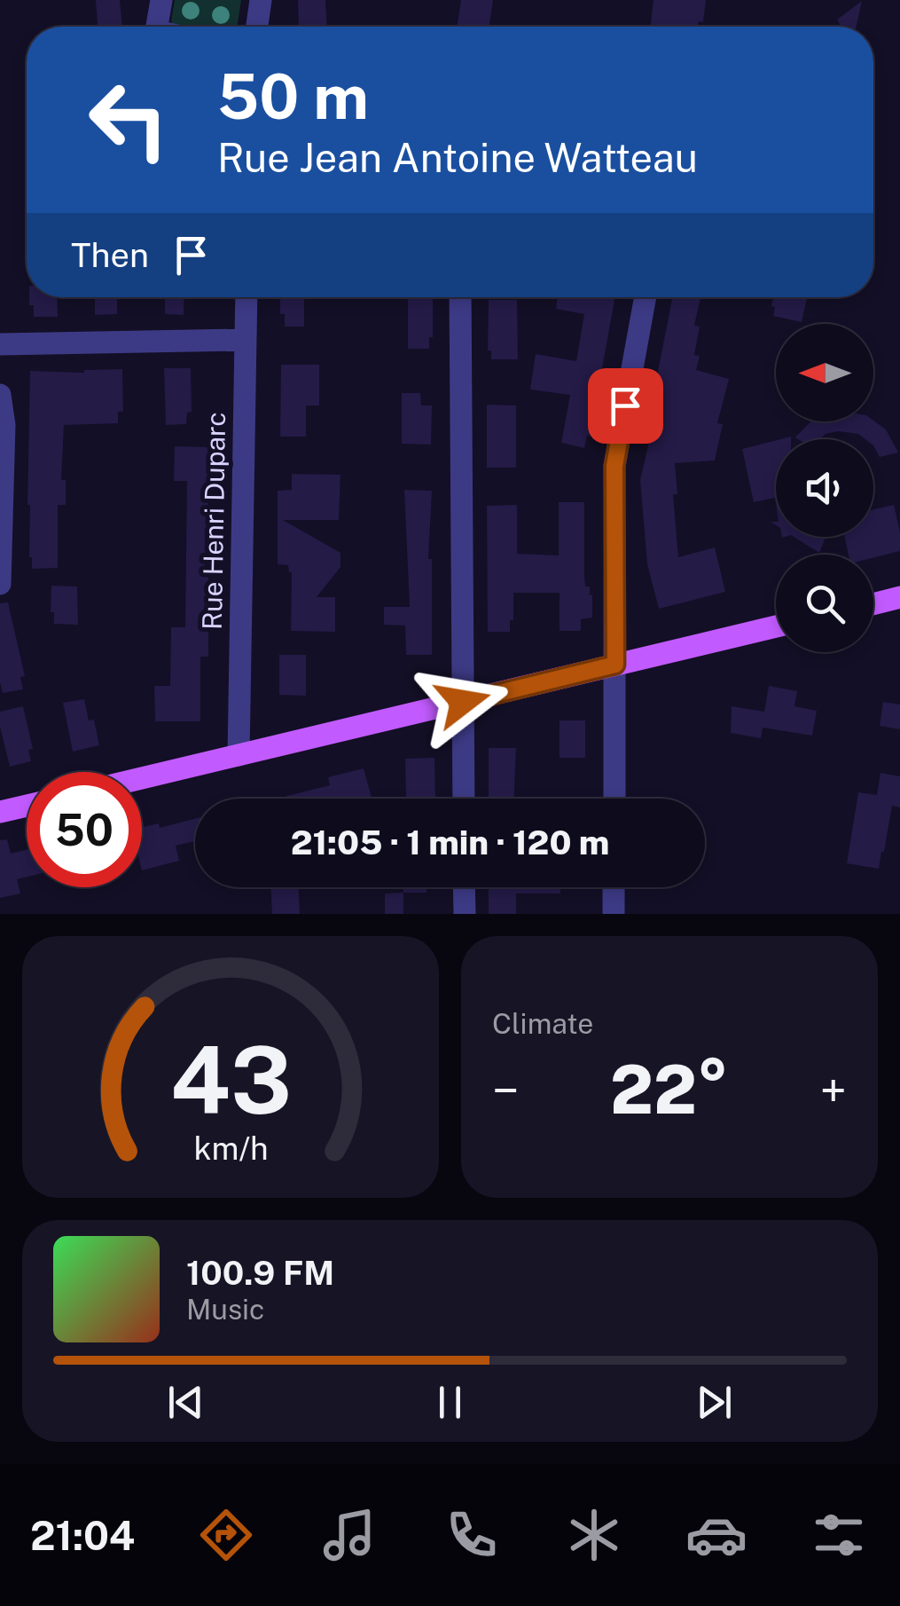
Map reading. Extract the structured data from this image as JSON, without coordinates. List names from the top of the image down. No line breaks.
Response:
{"streets":{"street":["Rue Henri Duparc"]},"north":"left","page":{"turn":["50 m","Rue Jean Antoine Watteau"],"then":"Then","limit":"50","trip":"21:05 · 1 min · 120 m","tile":"Climate","heat":["−","22°","+"],"song":["100.9 FM","Music"],"tabs":"21:04","gauge":["43","km/h"]}}
